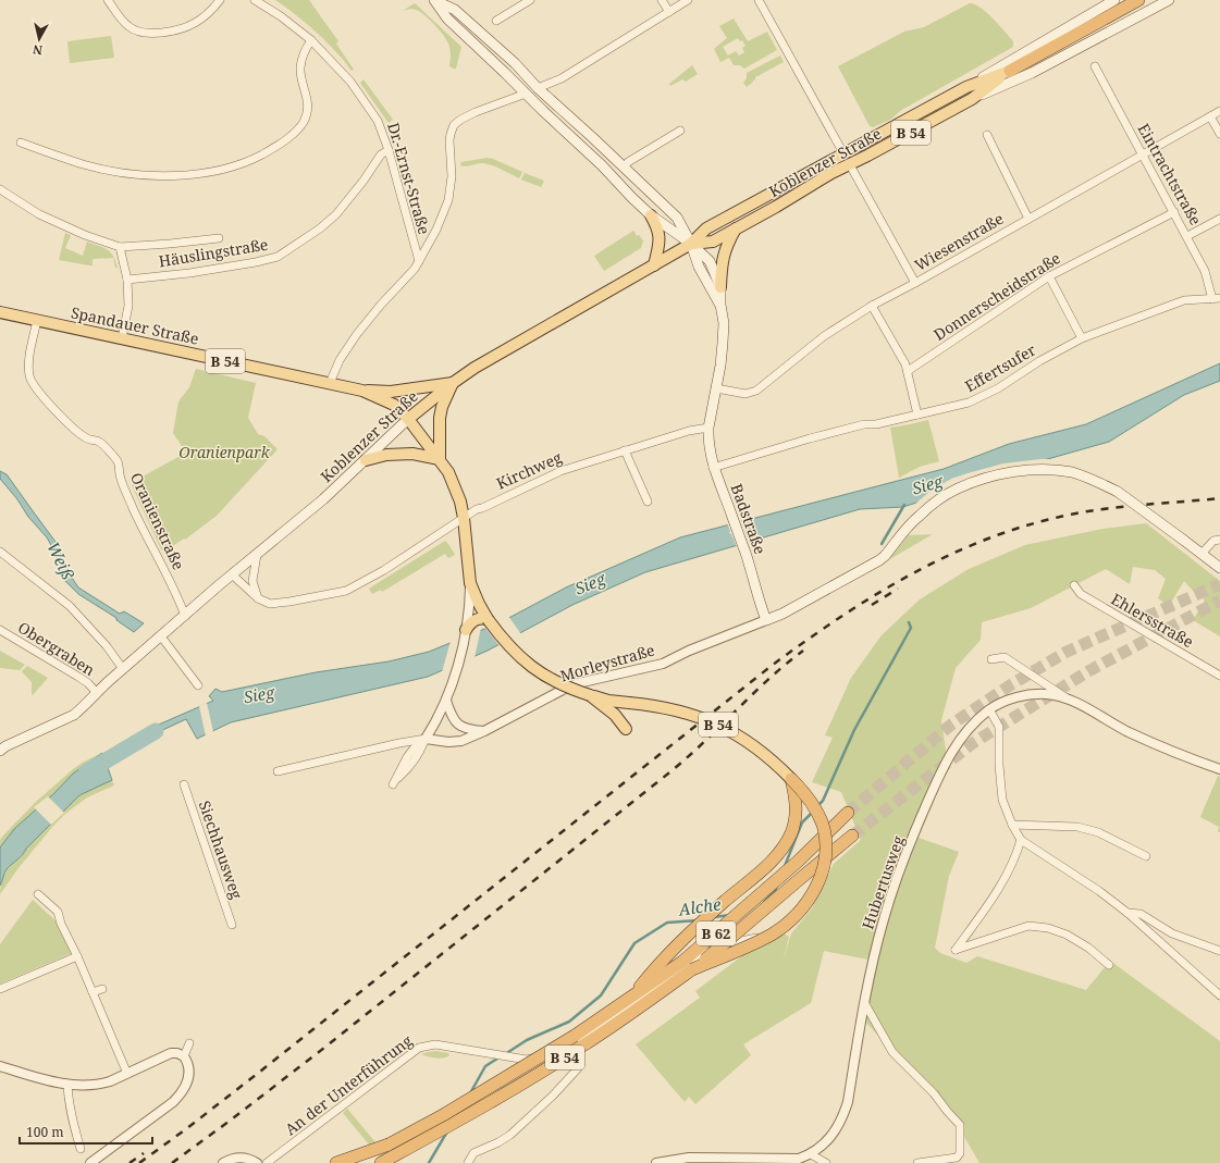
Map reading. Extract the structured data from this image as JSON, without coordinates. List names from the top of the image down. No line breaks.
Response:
{"streets":{"highway":["B 54","B 62"],"main road":["Koblenzer Straße","Spandauer Straße","Badstraße","Morleystraße"],"street":["Eintrachtstraße","Dr.-Ernst-Straße","Wiesenstraße","Häuslingstraße","Donnerscheidstraße","Effertsufer","Kirchweg","Oranienstraße","Ehlersstraße","Obergraben","Siechhausweg","Hubertusweg","An der Unterführung"]},"crossings":[["B 54","Koblenzer Straße"],["B 54","Spandauer Straße"],["B 54","Kirchweg"],["B 54","B 62"],["Koblenzer Straße","Spandauer Straße"],["Koblenzer Straße","Oranienstraße"],["Koblenzer Straße","Obergraben"],["Eintrachtstraße","Wiesenstraße"],["Eintrachtstraße","Donnerscheidstraße"],["Eintrachtstraße","Effertsufer"],["Dr.-Ernst-Straße","Häuslingstraße"],["Spandauer Straße","Oranienstraße"],["Effertsufer","Badstraße"],["Kirchweg","Badstraße"],["Badstraße","Morleystraße"]],"water":["Sieg","Weiß","Alche"],"parks":["Oranienpark"],"scale_bar":"100 m","north":"bottom"}
